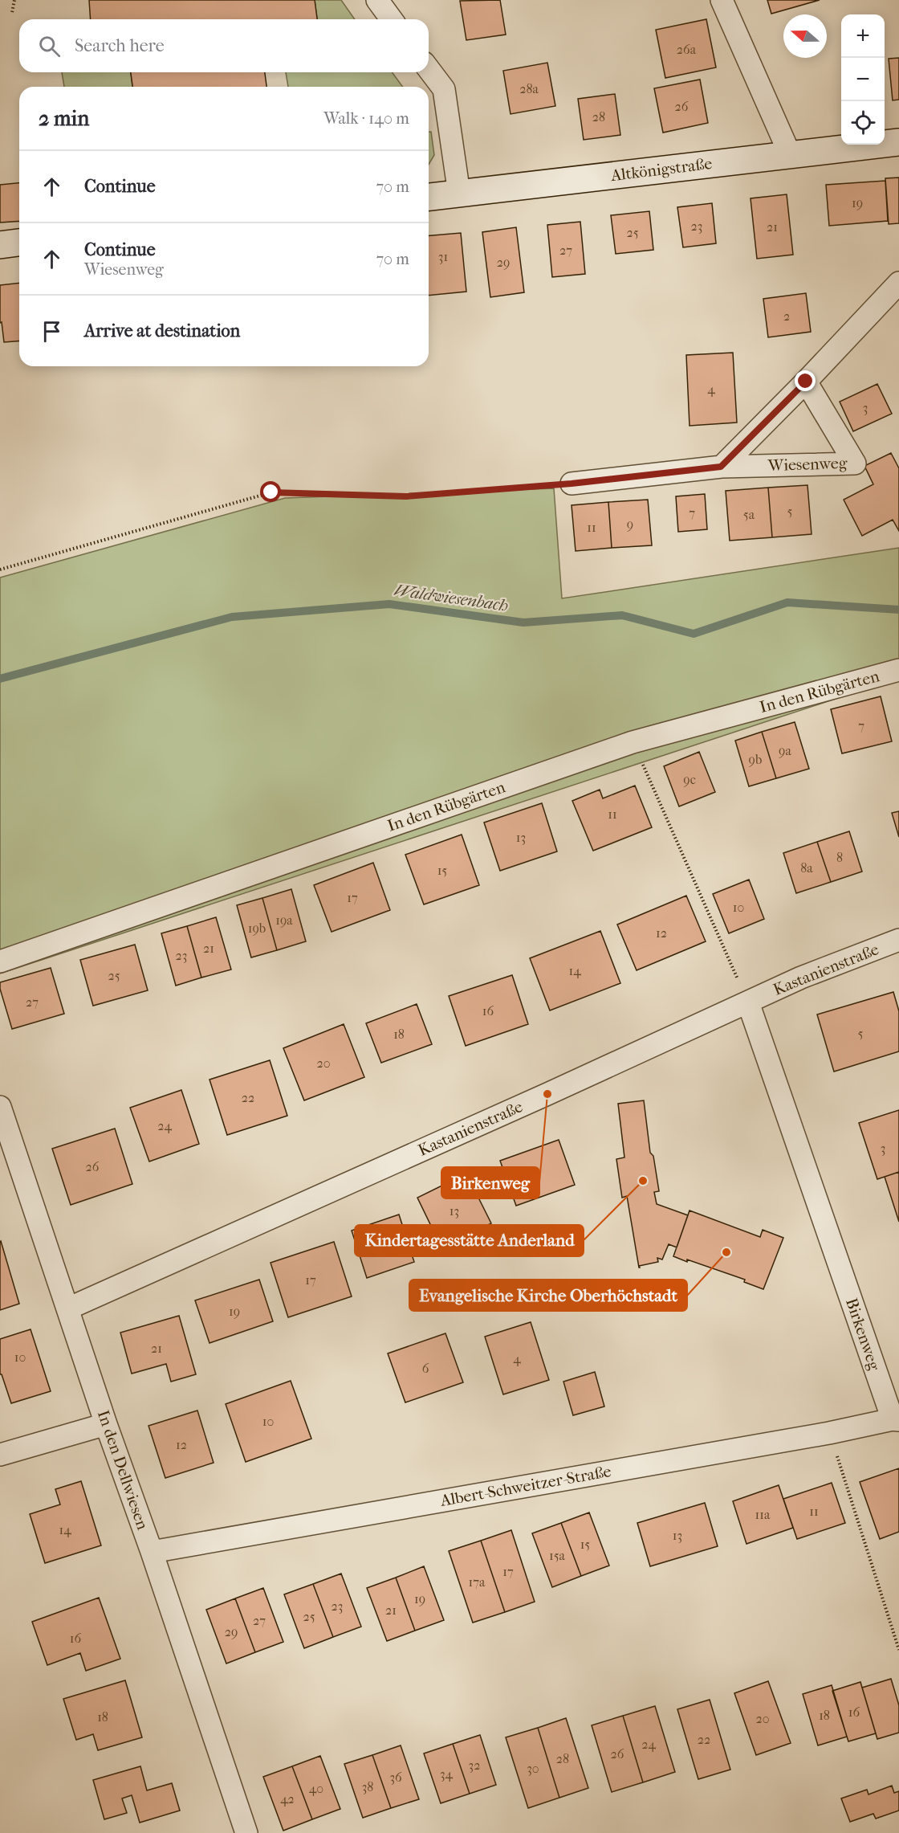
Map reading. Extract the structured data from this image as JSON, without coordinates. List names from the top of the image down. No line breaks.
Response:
{"streets":{"street":["Altkönigstraße","Wiesenweg","In den Rübgärten","Kastanienstraße","Birkenweg","In den Dellwiesen","Albert-Schweitzer-Straße"]},"crossings":[["Kastanienstraße","Birkenweg"],["Kastanienstraße","In den Dellwiesen"],["Birkenweg","Albert-Schweitzer-Straße"],["In den Dellwiesen","Albert-Schweitzer-Straße"]],"water":["Waldwiesenbach"],"places":["Birkenweg","Kindertagesstätte Anderland","Evangelische Kirche Oberhöchstadt"],"house_numbers":["26a","28a","26","28","19","23","21","25","27","31","29","2","4","3","5","7","5a","9","11","7","9a","9b","9c","11","13","8","8a","15","17","10","19a","19b","12","21","23","14","25","27","16","5","18","20","22","24","3","26","13","17","19","21","10","4","6","10","12","11","11a","14","13","15","15a","17","17a","19","23","21","25","27","29","16","16","18","18","20","22","24","26","28","32","30","34","36","38","40","42"],"north":"left","page":{"map_buttons":["+","−"],"search":"Search here","heading":["2 min","Walk · 140 m"],"list":[["Continue","70 m"],["Continue","Wiesenweg","70 m"],"Arrive at destination"]}}
